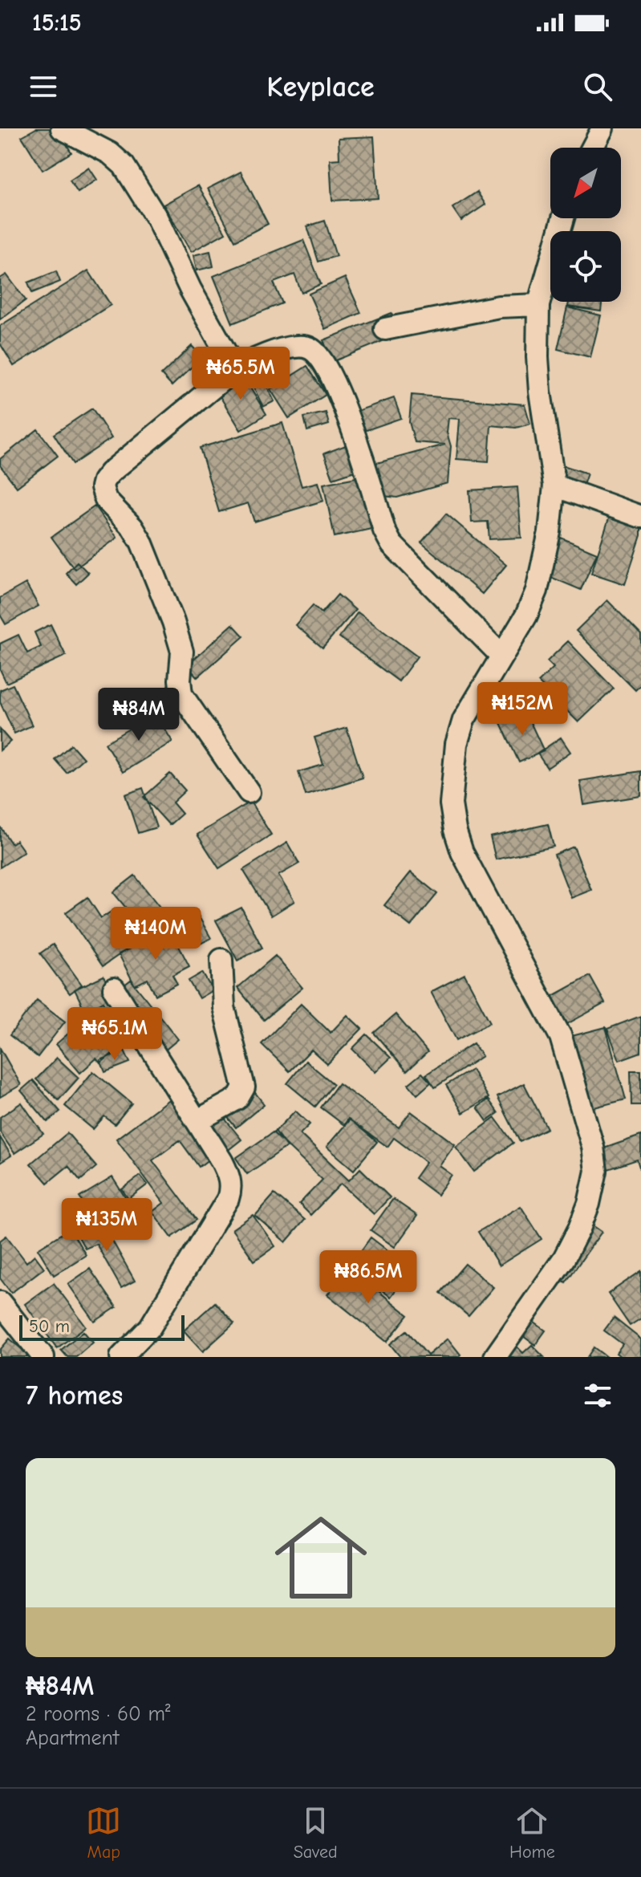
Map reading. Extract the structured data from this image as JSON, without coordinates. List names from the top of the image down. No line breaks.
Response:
{"scale_bar":"50 m","north":"bottom left","page":{"status":"15:15","header":"Keyplace","price":["₦65.5M","₦152M","₦84M","₦140M","₦65.1M","₦135M","₦86.5M"],"scale":"50 m","heading":"7 homes","list":[{"name":"₦84M","note":"2 rooms · 60 m² · Apartment"}],"tabs":["Map","Saved","Home"]}}
